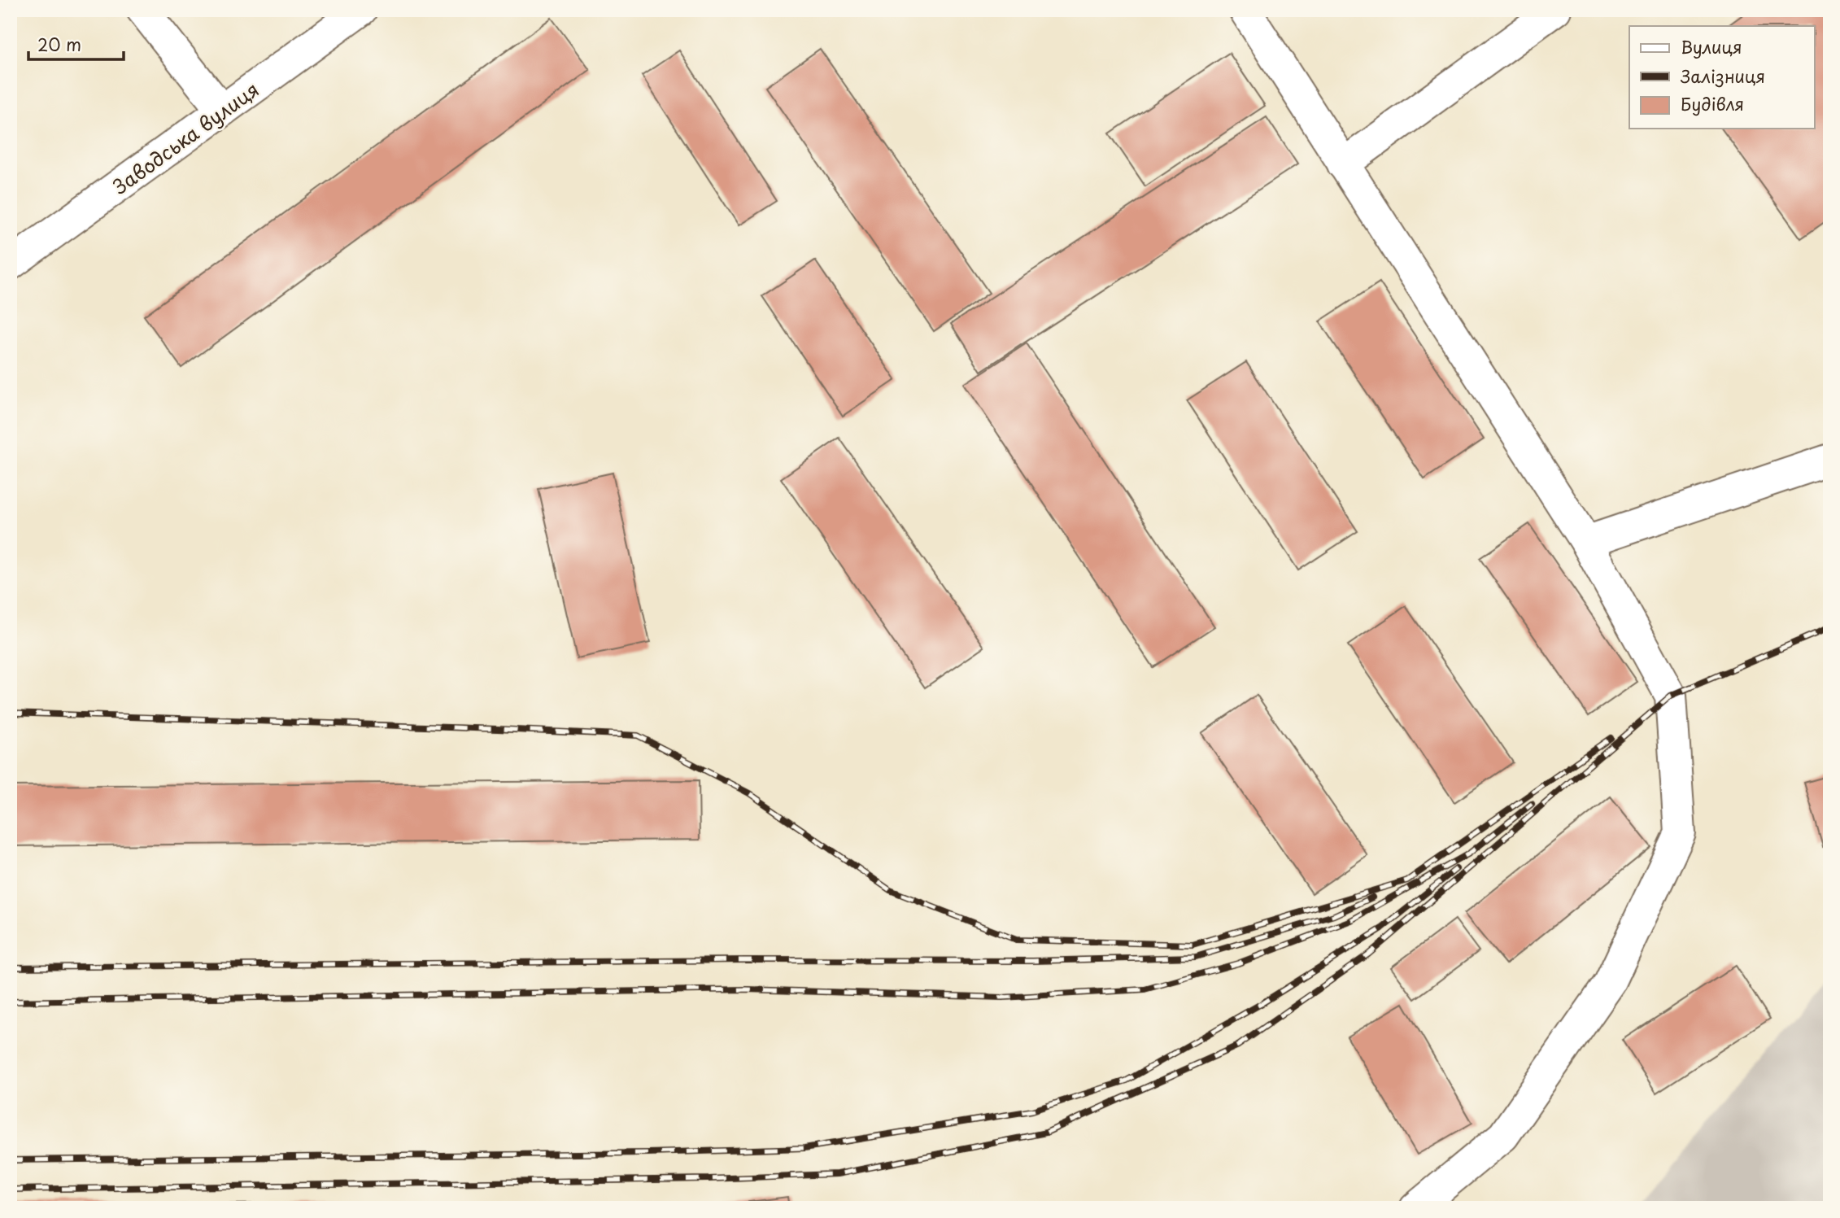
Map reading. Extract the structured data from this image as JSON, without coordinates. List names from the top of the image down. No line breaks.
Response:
{"streets":{"street":["Заводська вулиця"]},"legend":["Вулиця","Залізниця","Будівля"],"scale_bar":"20 m"}
